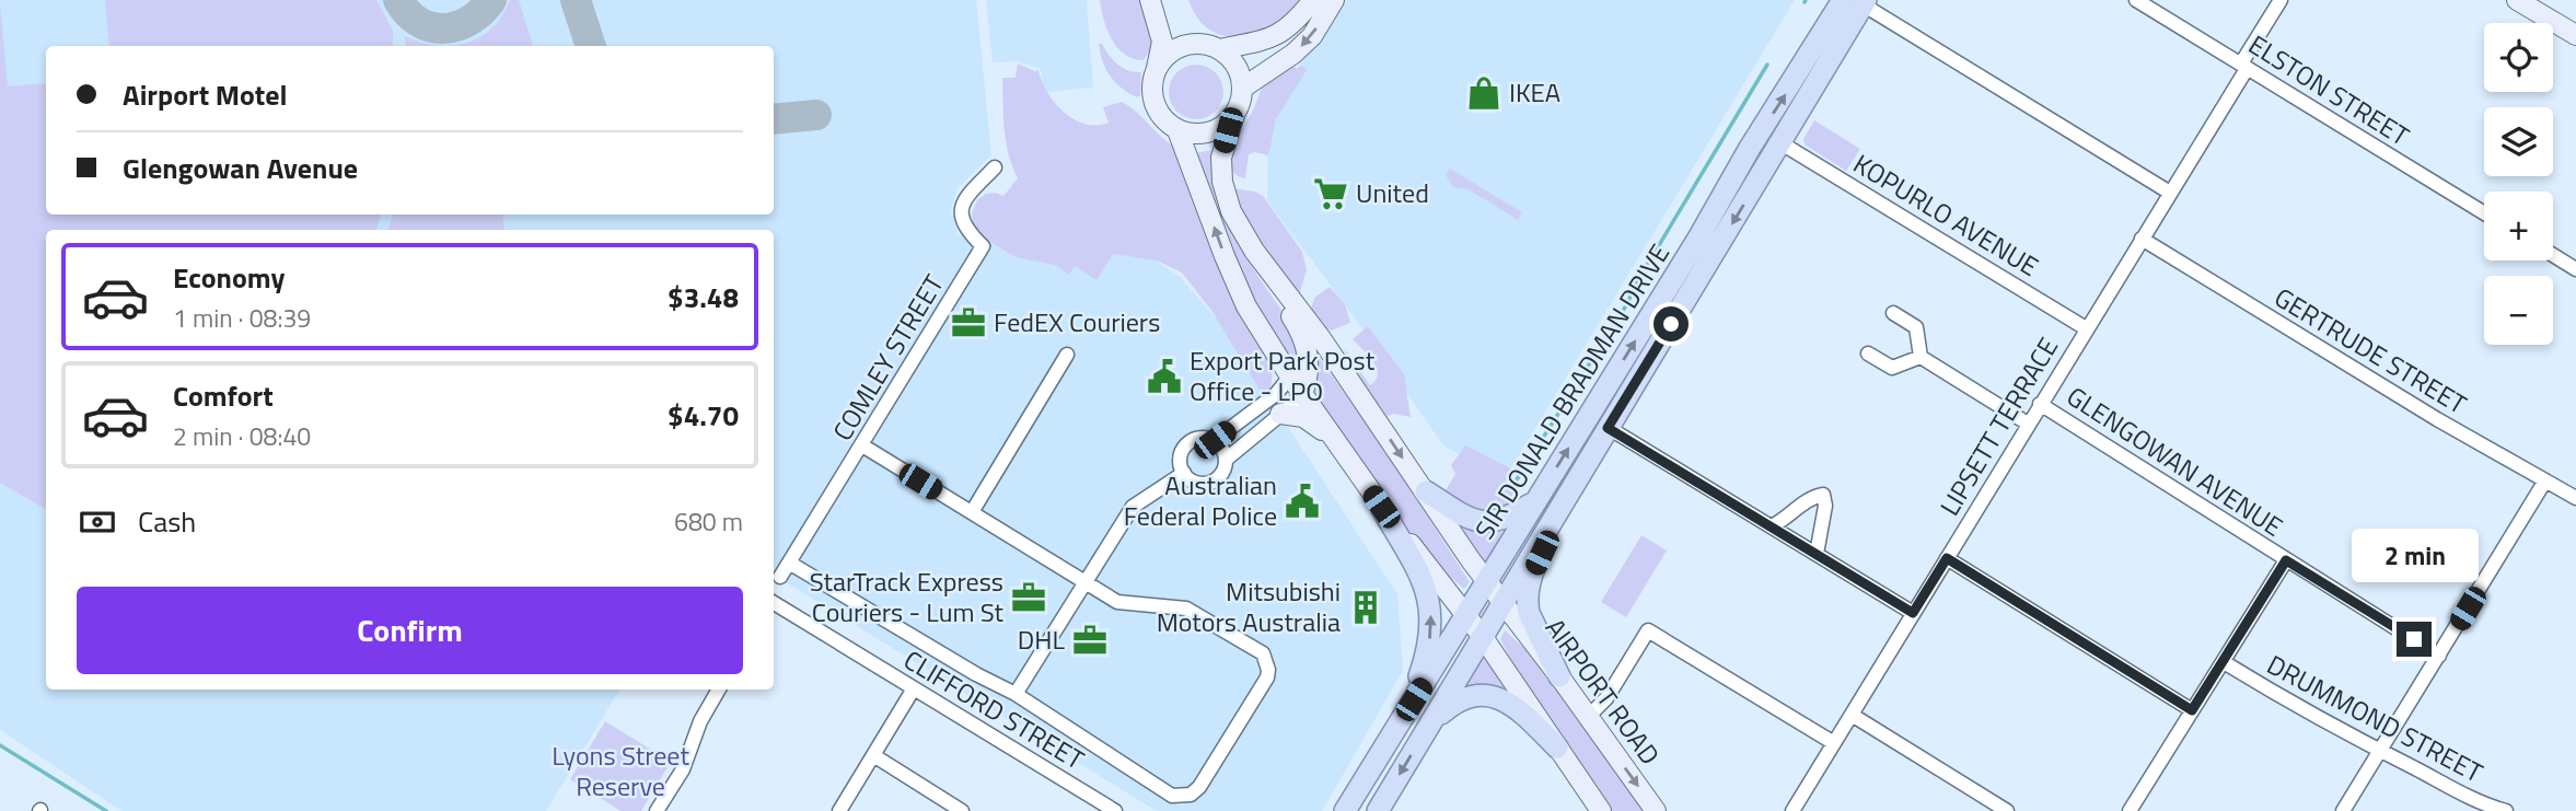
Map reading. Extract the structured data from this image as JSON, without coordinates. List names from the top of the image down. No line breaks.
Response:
{"streets":{"main road":["SIR DONALD BRADMAN DRIVE","AIRPORT ROAD"],"street":["ELSTON STREET","KOPURLO AVENUE","GERTRUDE STREET","COMLEY STREET","LIPSETT TERRACE","GLENGOWAN AVENUE","CLIFFORD STREET","DRUMMOND STREET"]},"crossings":[["ELSTON STREET","LIPSETT TERRACE"],["KOPURLO AVENUE","SIR DONALD BRADMAN DRIVE"],["KOPURLO AVENUE","LIPSETT TERRACE"],["GERTRUDE STREET","LIPSETT TERRACE"],["SIR DONALD BRADMAN DRIVE","AIRPORT ROAD"],["LIPSETT TERRACE","GLENGOWAN AVENUE"]],"parks":["Lyons Street Reserve"],"places":{"shop":["IKEA"],"supermarket":["United"],"office":["FedEX Couriers","StarTrack Express Couriers - Lum St","DHL"],"public building":["Export Park Post Office - LPO","Australian Federal Police"],"building":["Mitsubishi Motors Australia"]},"page":{"map_buttons":["+","−"],"banner":["Airport Motel","Glengowan Avenue"],"list":[{"name":"Economy","note":"1 min · 08:39","value":"$3.48"},{"name":"Comfort","note":"2 min · 08:40","value":"$4.70"}],"pay":["Cash","680 m"],"bubble":"2 min","buttons":"Confirm"}}
